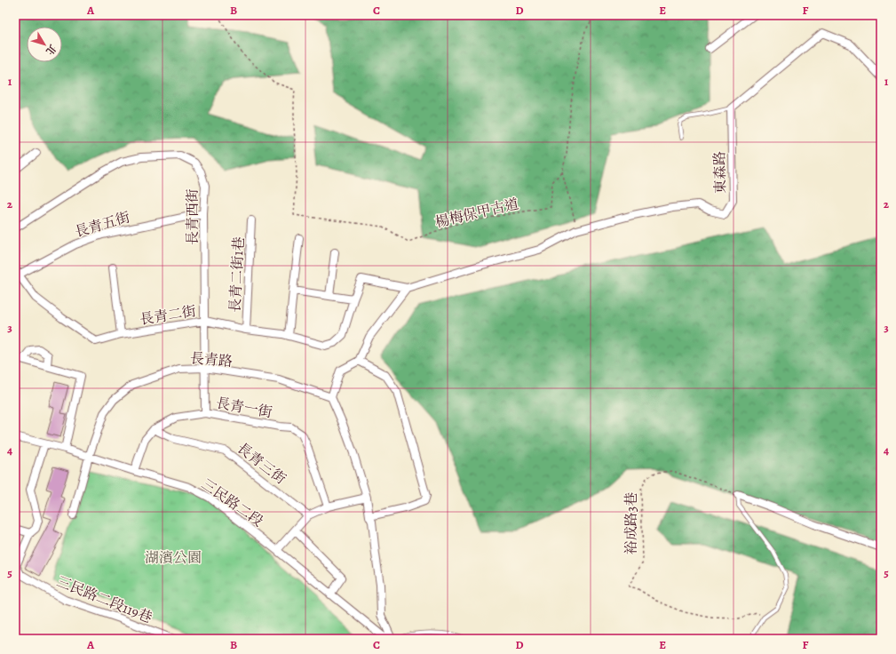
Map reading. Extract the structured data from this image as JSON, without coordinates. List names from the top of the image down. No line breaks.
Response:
{"streets":{"street":["東森路","長青西街","長青五街","長青二街1巷","長青二街","長青路","長青一街","長青三街","三民路二段","三民路二段119巷"],"path":["楊梅保甲古道","裕成路3巷"]},"crossings":[["長青西街","長青五街"],["長青西街","長青二街"],["長青西街","長青路"],["長青西街","長青一街"],["長青二街1巷","長青二街"],["長青路","三民路二段"],["長青一街","長青三街"],["長青一街","三民路二段"],["三民路二段","三民路二段119巷"]],"parks":["湖濱公園"],"north":"bottom right","grid":{"columns":["A","B","C","D","E","F"],"rows":["1","2","3","4","5"]}}
